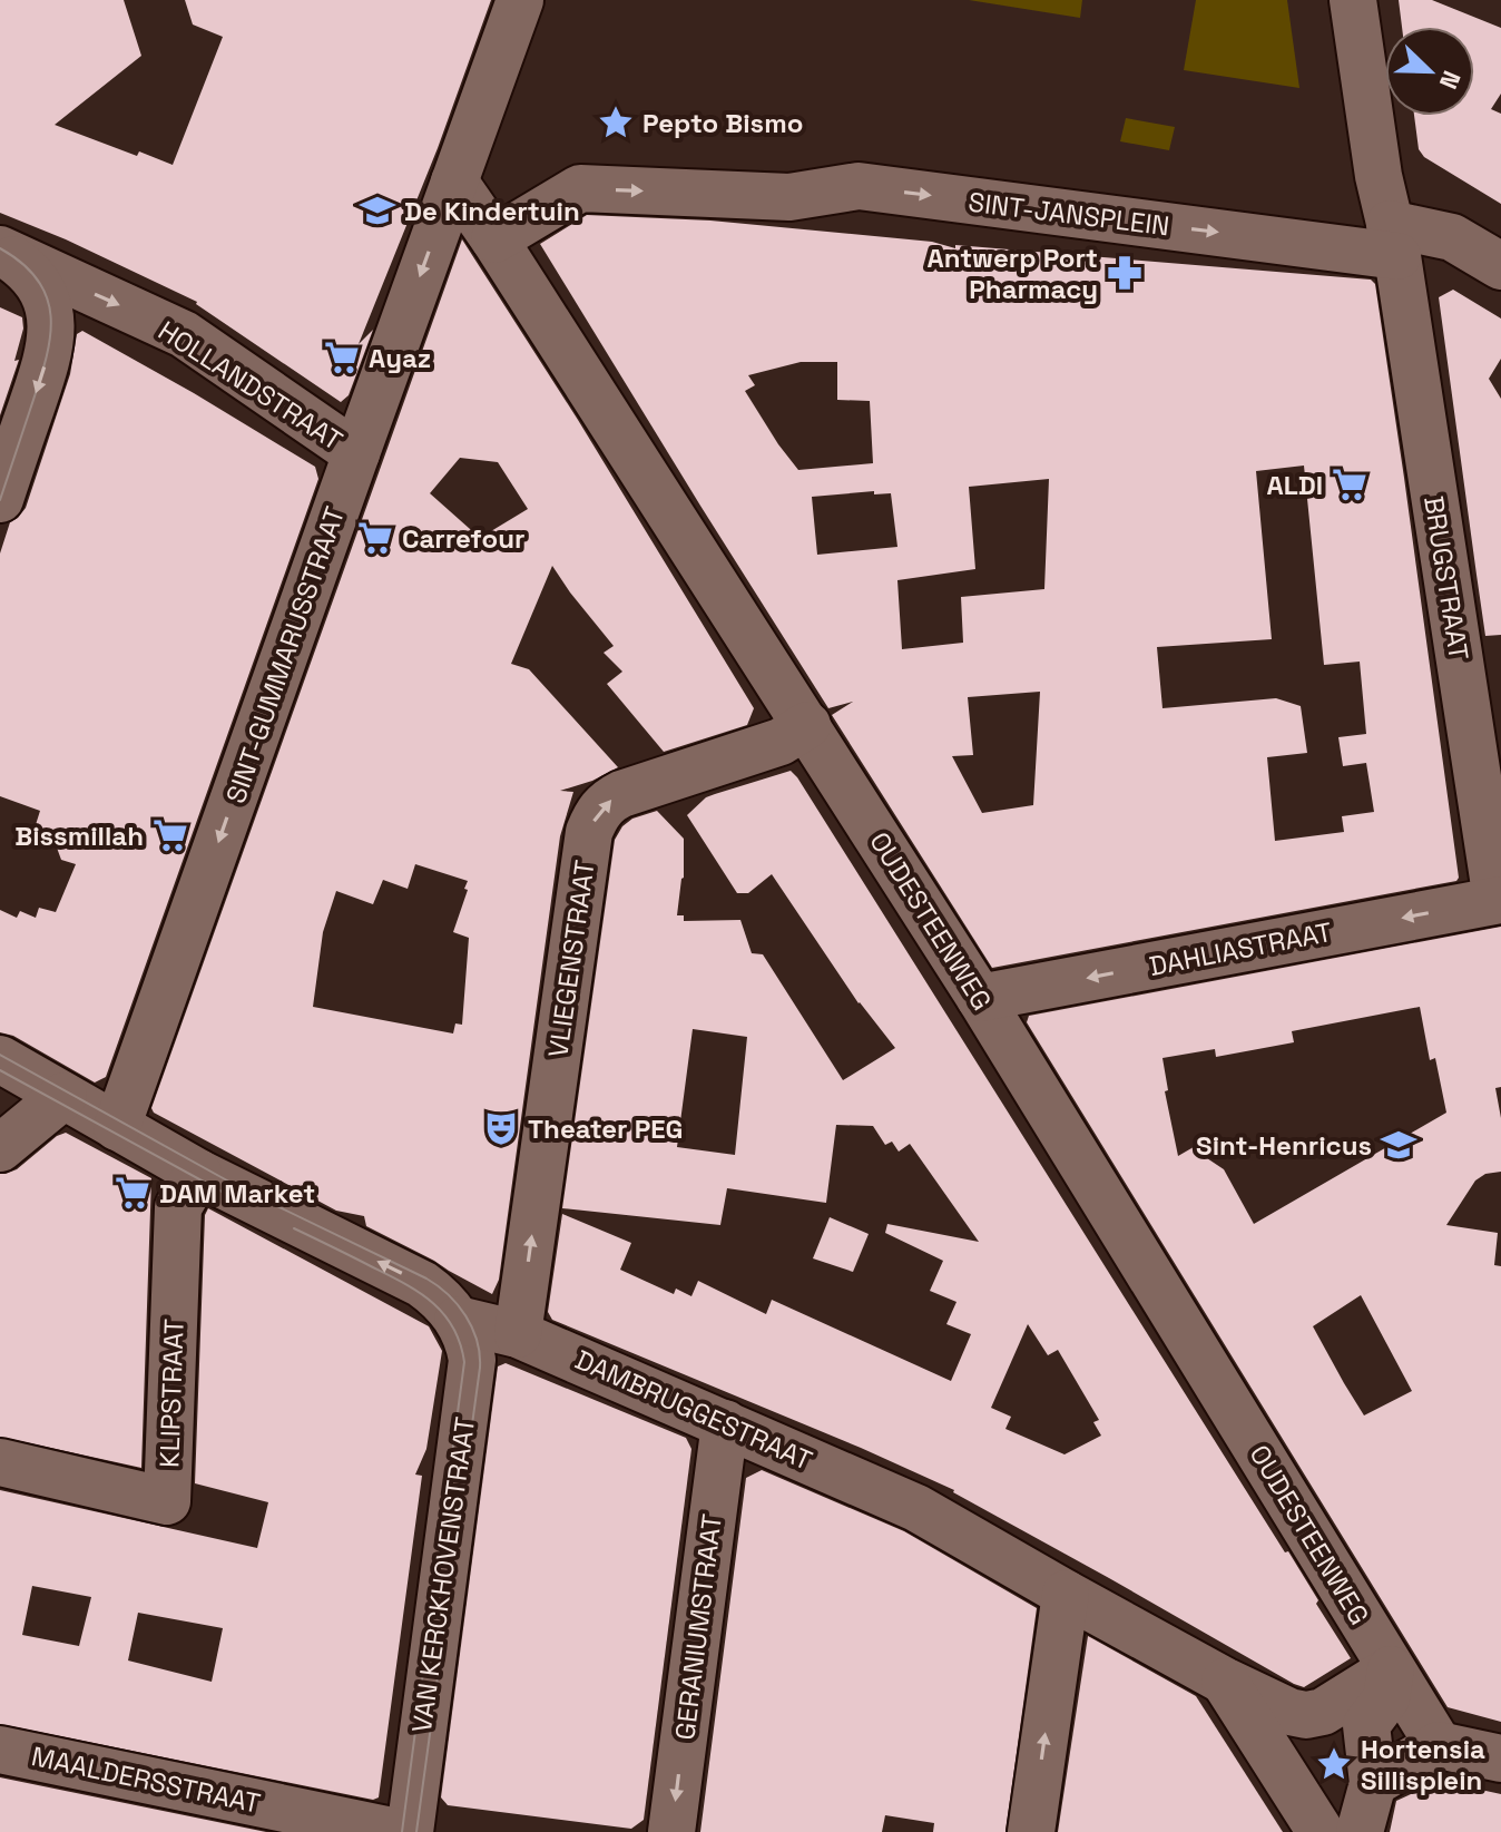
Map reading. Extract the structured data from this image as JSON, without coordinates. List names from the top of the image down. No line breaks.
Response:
{"streets":{"street":["SINT-JANSPLEIN","HOLLANDSTRAAT","BRUGSTRAAT","SINT-GUMMARUSSTRAAT","OUDESTEENWEG","DAHLIASTRAAT","VLIEGENSTRAAT","KLIPSTRAAT","DAMBRUGGESTRAAT","VAN KERCKHOVENSTRAAT","GERANIUMSTRAAT","MAALDERSSTRAAT"]},"crossings":[["SINT-JANSPLEIN","BRUGSTRAAT"],["SINT-JANSPLEIN","OUDESTEENWEG"],["HOLLANDSTRAAT","SINT-GUMMARUSSTRAAT"],["BRUGSTRAAT","DAHLIASTRAAT"],["SINT-GUMMARUSSTRAAT","OUDESTEENWEG"],["OUDESTEENWEG","DAHLIASTRAAT"],["OUDESTEENWEG","VLIEGENSTRAAT"],["OUDESTEENWEG","DAMBRUGGESTRAAT"],["VLIEGENSTRAAT","DAMBRUGGESTRAAT"],["DAMBRUGGESTRAAT","VAN KERCKHOVENSTRAAT"],["DAMBRUGGESTRAAT","GERANIUMSTRAAT"]],"one_way":["SINT-JANSPLEIN","HOLLANDSTRAAT","SINT-GUMMARUSSTRAAT","DAHLIASTRAAT","VLIEGENSTRAAT"],"places":{"place":["Pepto Bismo","Hortensia Sillisplein"],"school or university":["De Kindertuin","Sint-Henricus"],"pharmacy":["Antwerp Port Pharmacy"],"supermarket":["Ayaz","ALDI","Carrefour","Bissmillah","DAM Market"],"theatre":["Theater PEG"]},"north":"bottom right"}
